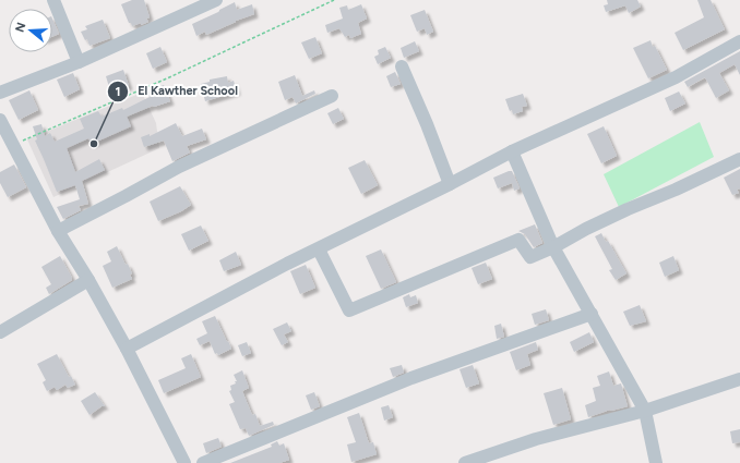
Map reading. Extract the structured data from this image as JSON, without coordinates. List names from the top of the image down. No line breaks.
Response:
{"places":["El Kawther School"],"north":"left"}
